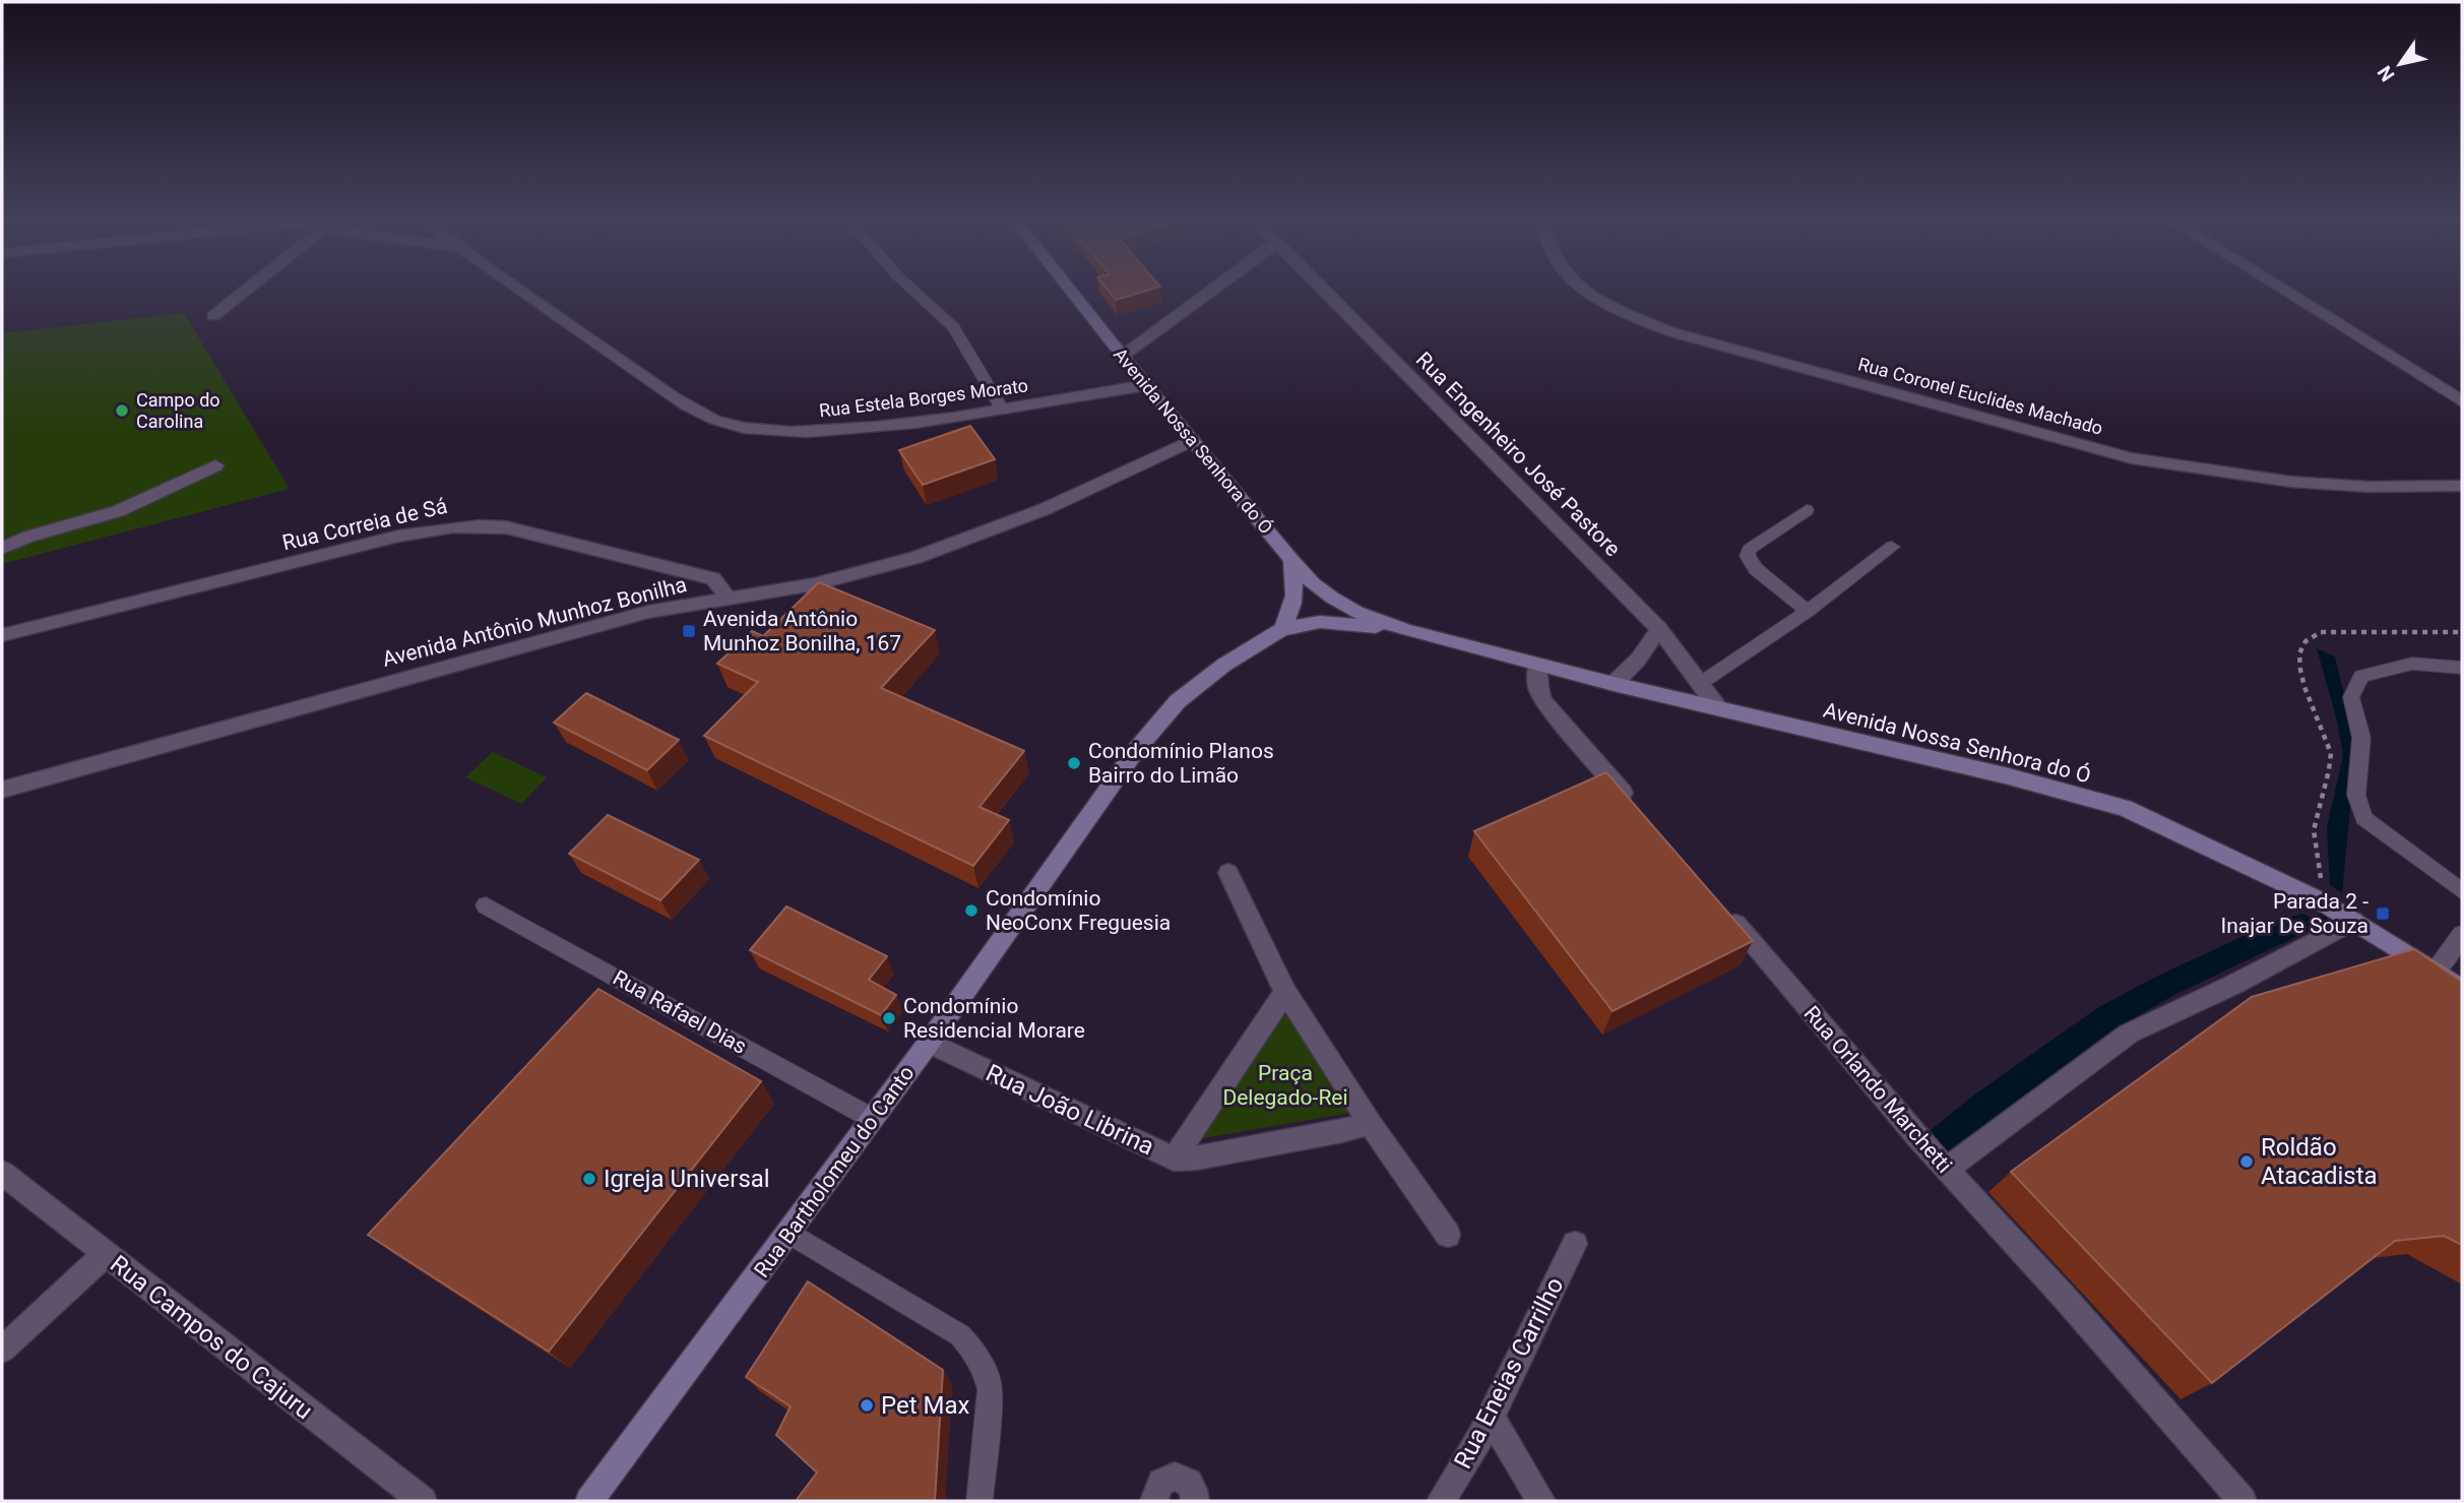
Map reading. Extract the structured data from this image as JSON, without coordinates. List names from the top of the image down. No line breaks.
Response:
{"streets":{"main road":["Avenida Nossa Senhora do Ó","Rua Bartholomeu do Canto"],"street":["Rua Coronel Euclides Machado","Rua Estela Borges Morato","Rua Engenheiro José Pastore","Rua Correia de Sá","Avenida Antônio Munhoz Bonilha","Rua Orlando Marchetti","Rua João Librina","Rua Campos do Cajuru","Rua Eneias Carrilho"],"lane":["Rua Rafael Dias"]},"crossings":[["Rua Estela Borges Morato","Avenida Nossa Senhora do Ó"],["Avenida Nossa Senhora do Ó","Rua Engenheiro José Pastore"],["Avenida Nossa Senhora do Ó","Avenida Antônio Munhoz Bonilha"],["Avenida Nossa Senhora do Ó","Rua Bartholomeu do Canto"],["Rua Correia de Sá","Avenida Antônio Munhoz Bonilha"],["Rua Rafael Dias","Rua Bartholomeu do Canto"],["Rua João Librina","Rua Bartholomeu do Canto"]],"parks":["Praça Delegado-Rei"],"places":{"other":["Campo do Carolina","Condomínio Planos Bairro do Limão","Condomínio NeoConx Freguesia","Condomínio Residencial Morare","Roldão Atacadista","Igreja Universal","Pet Max"],"transit":["Avenida Antônio Munhoz Bonilha, 167","Parada 2 - Inajar De Souza"]},"north":"bottom left"}
